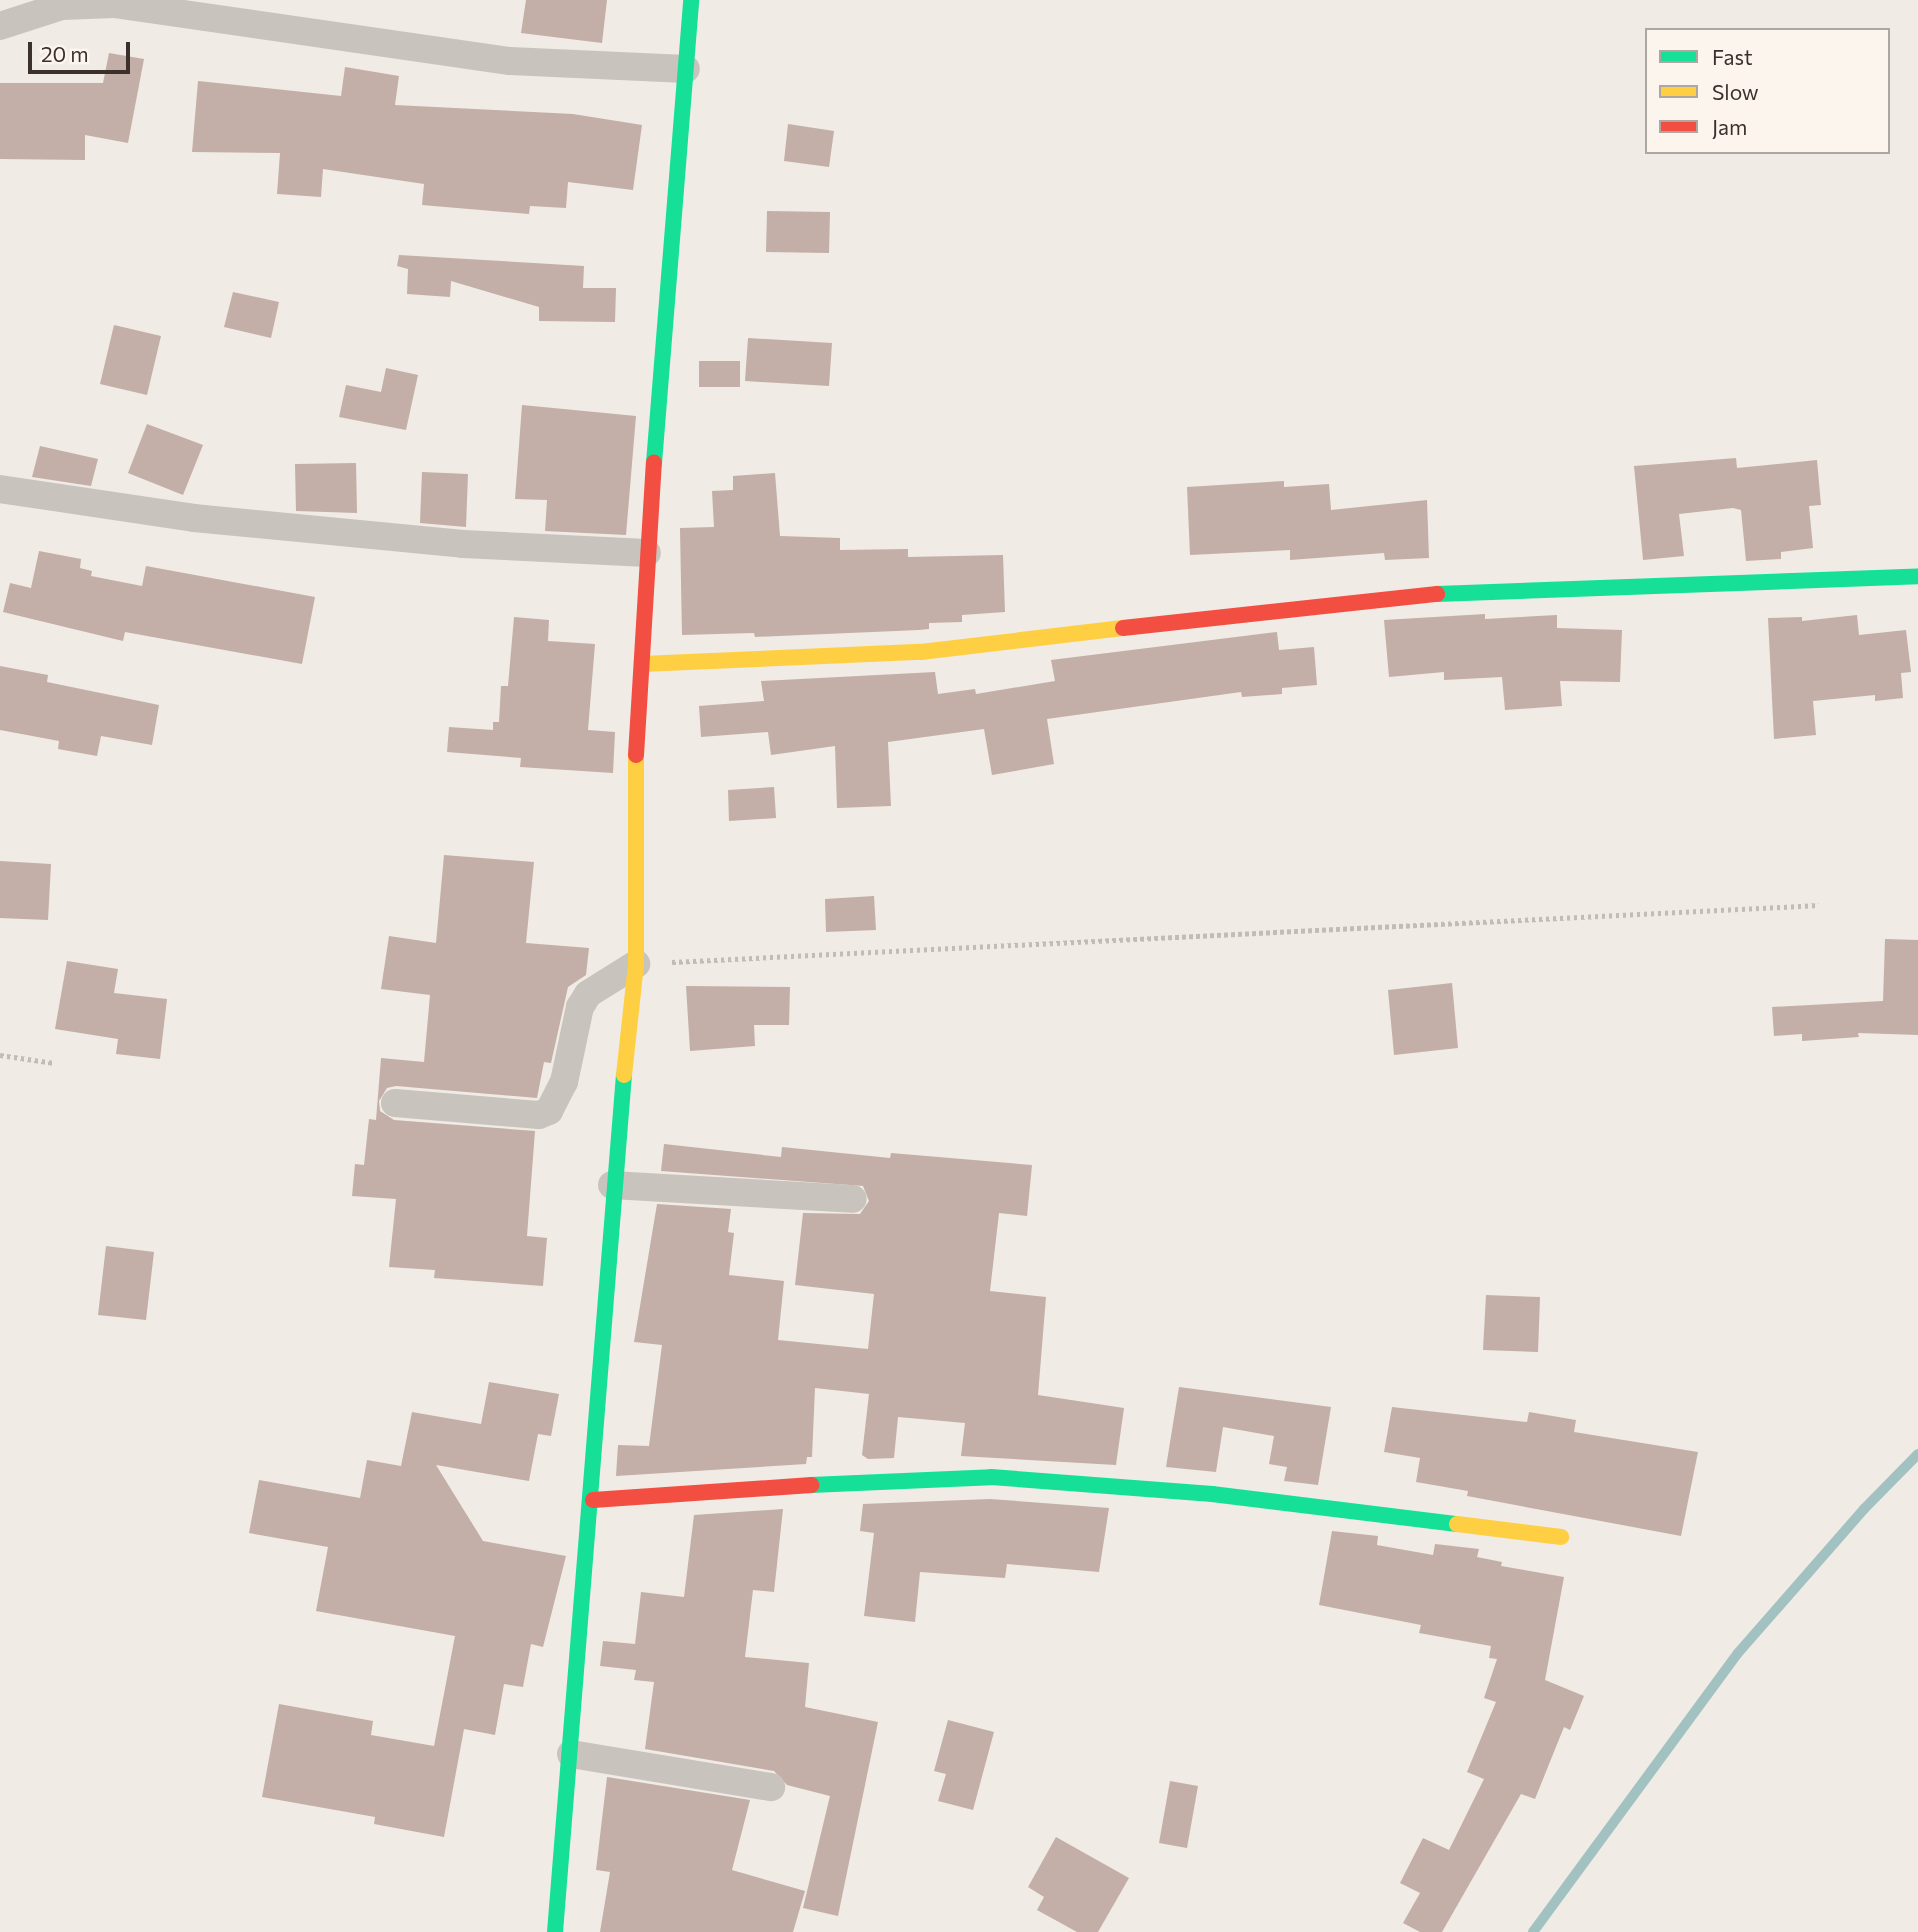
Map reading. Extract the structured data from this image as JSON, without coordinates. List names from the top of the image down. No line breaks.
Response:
{"legend":["Fast","Slow","Jam"],"scale_bar":"20 m"}
